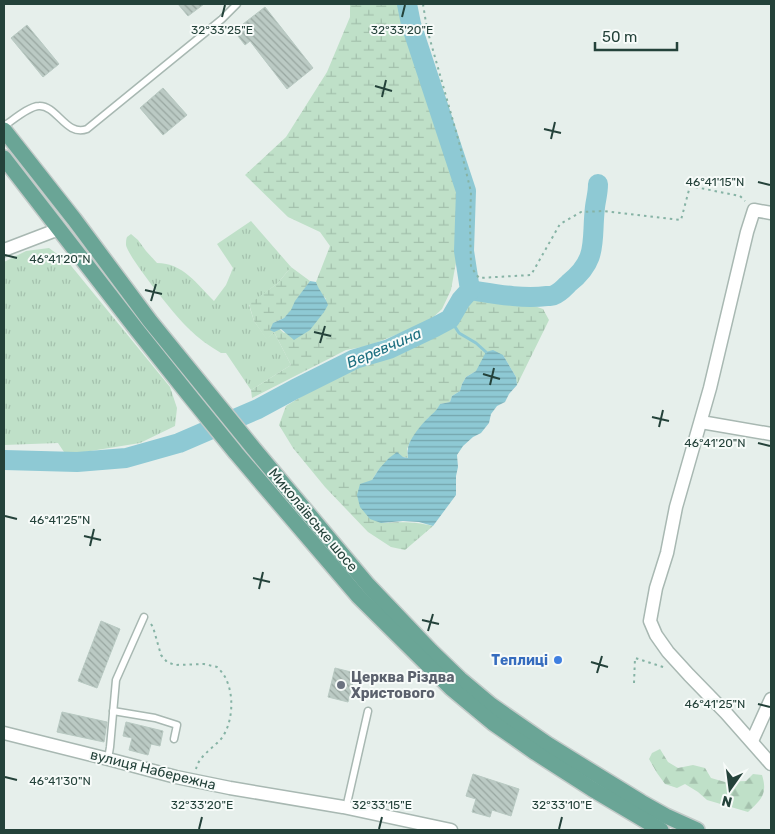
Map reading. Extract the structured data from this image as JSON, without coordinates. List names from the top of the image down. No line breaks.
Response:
{"streets":{"main road":["Миколаївське шосе"],"street":["вулиця Набережна"]},"water":["Веревчина"],"places":["Теплиці","Церква Різдва Христового"],"scale_bar":"50 m","north":"bottom","coordinates":["32°33'25\"E","32°33'20\"E","46°41'15\"N","46°41'20\"N","46°41'25\"N","46°41'30\"N","32°33'15\"E","32°33'10\"E"]}
